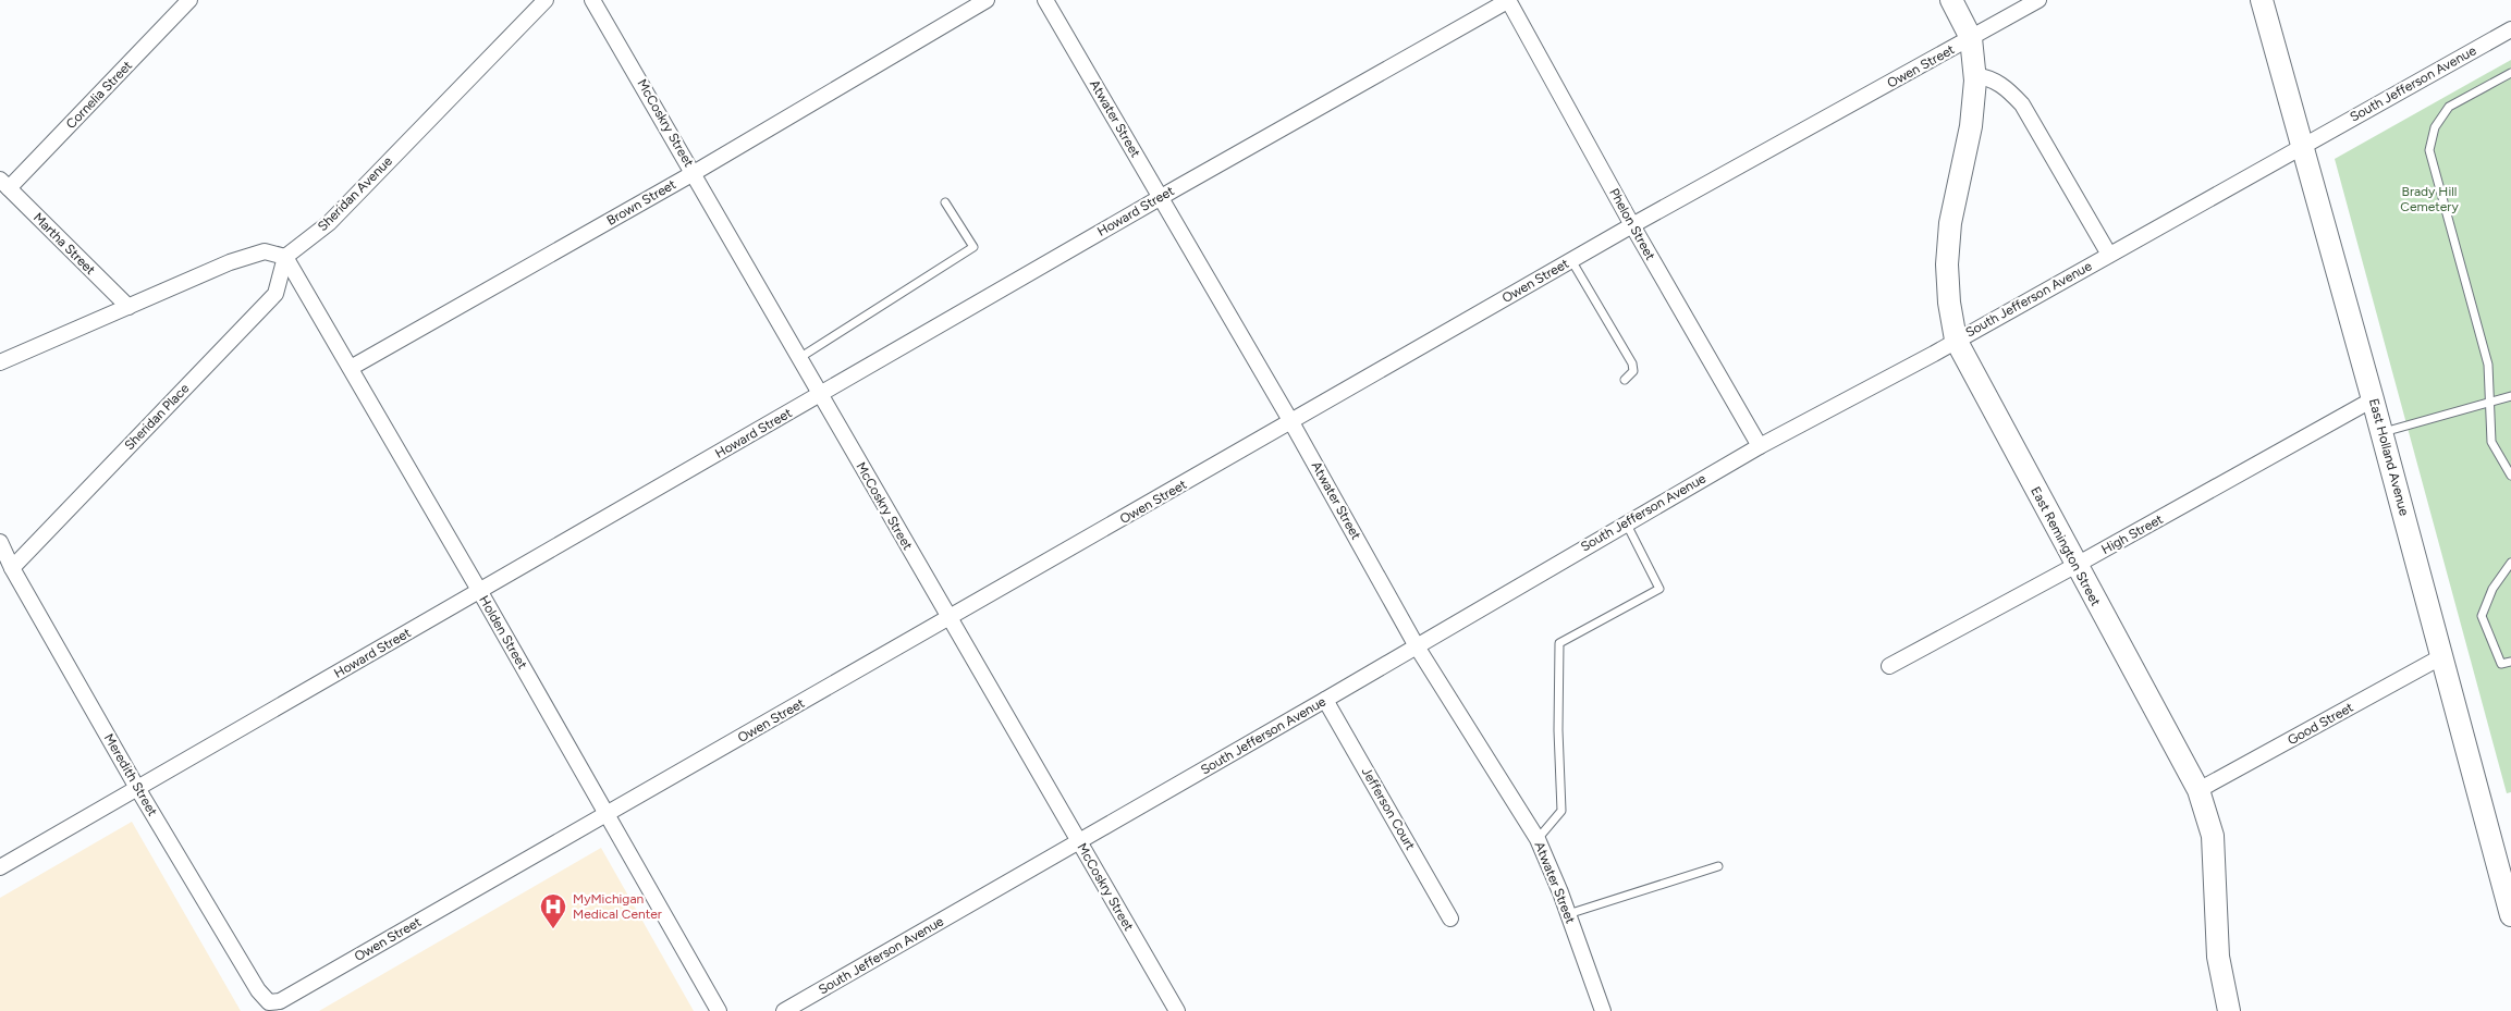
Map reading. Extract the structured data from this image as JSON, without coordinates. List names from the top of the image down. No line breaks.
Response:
{"streets":{"main road":["East Holland Avenue","East Remington Street"],"street":["Owen Street","South Jefferson Avenue","Cornelia Street","Atwater Street","McCoskry Street","Sheridan Avenue","Brown Street","Howard Street","Phelon Street","Martha Street","Sheridan Place","High Street","Holden Street","Good Street","Meredith Street","Jefferson Court"]},"crossings":[["Owen Street","Atwater Street"],["Owen Street","McCoskry Street"],["Owen Street","Phelon Street"],["Owen Street","East Remington Street"],["Owen Street","Holden Street"],["Owen Street","Meredith Street"],["South Jefferson Avenue","Atwater Street"],["South Jefferson Avenue","McCoskry Street"],["South Jefferson Avenue","Phelon Street"],["South Jefferson Avenue","East Holland Avenue"],["South Jefferson Avenue","East Remington Street"],["South Jefferson Avenue","Jefferson Court"],["Cornelia Street","Martha Street"],["Atwater Street","Howard Street"],["McCoskry Street","Brown Street"],["McCoskry Street","Howard Street"],["Sheridan Avenue","Sheridan Place"],["Sheridan Avenue","Holden Street"],["Brown Street","Holden Street"],["Howard Street","Phelon Street"],["Howard Street","Holden Street"],["Howard Street","Meredith Street"],["Sheridan Place","Holden Street"],["Sheridan Place","Meredith Street"],["East Holland Avenue","High Street"],["East Holland Avenue","Good Street"],["High Street","East Remington Street"],["East Remington Street","Good Street"]],"parks":["Brady Hill Cemetery"],"places":{"hospital":["MyMichigan Medical Center"]}}
